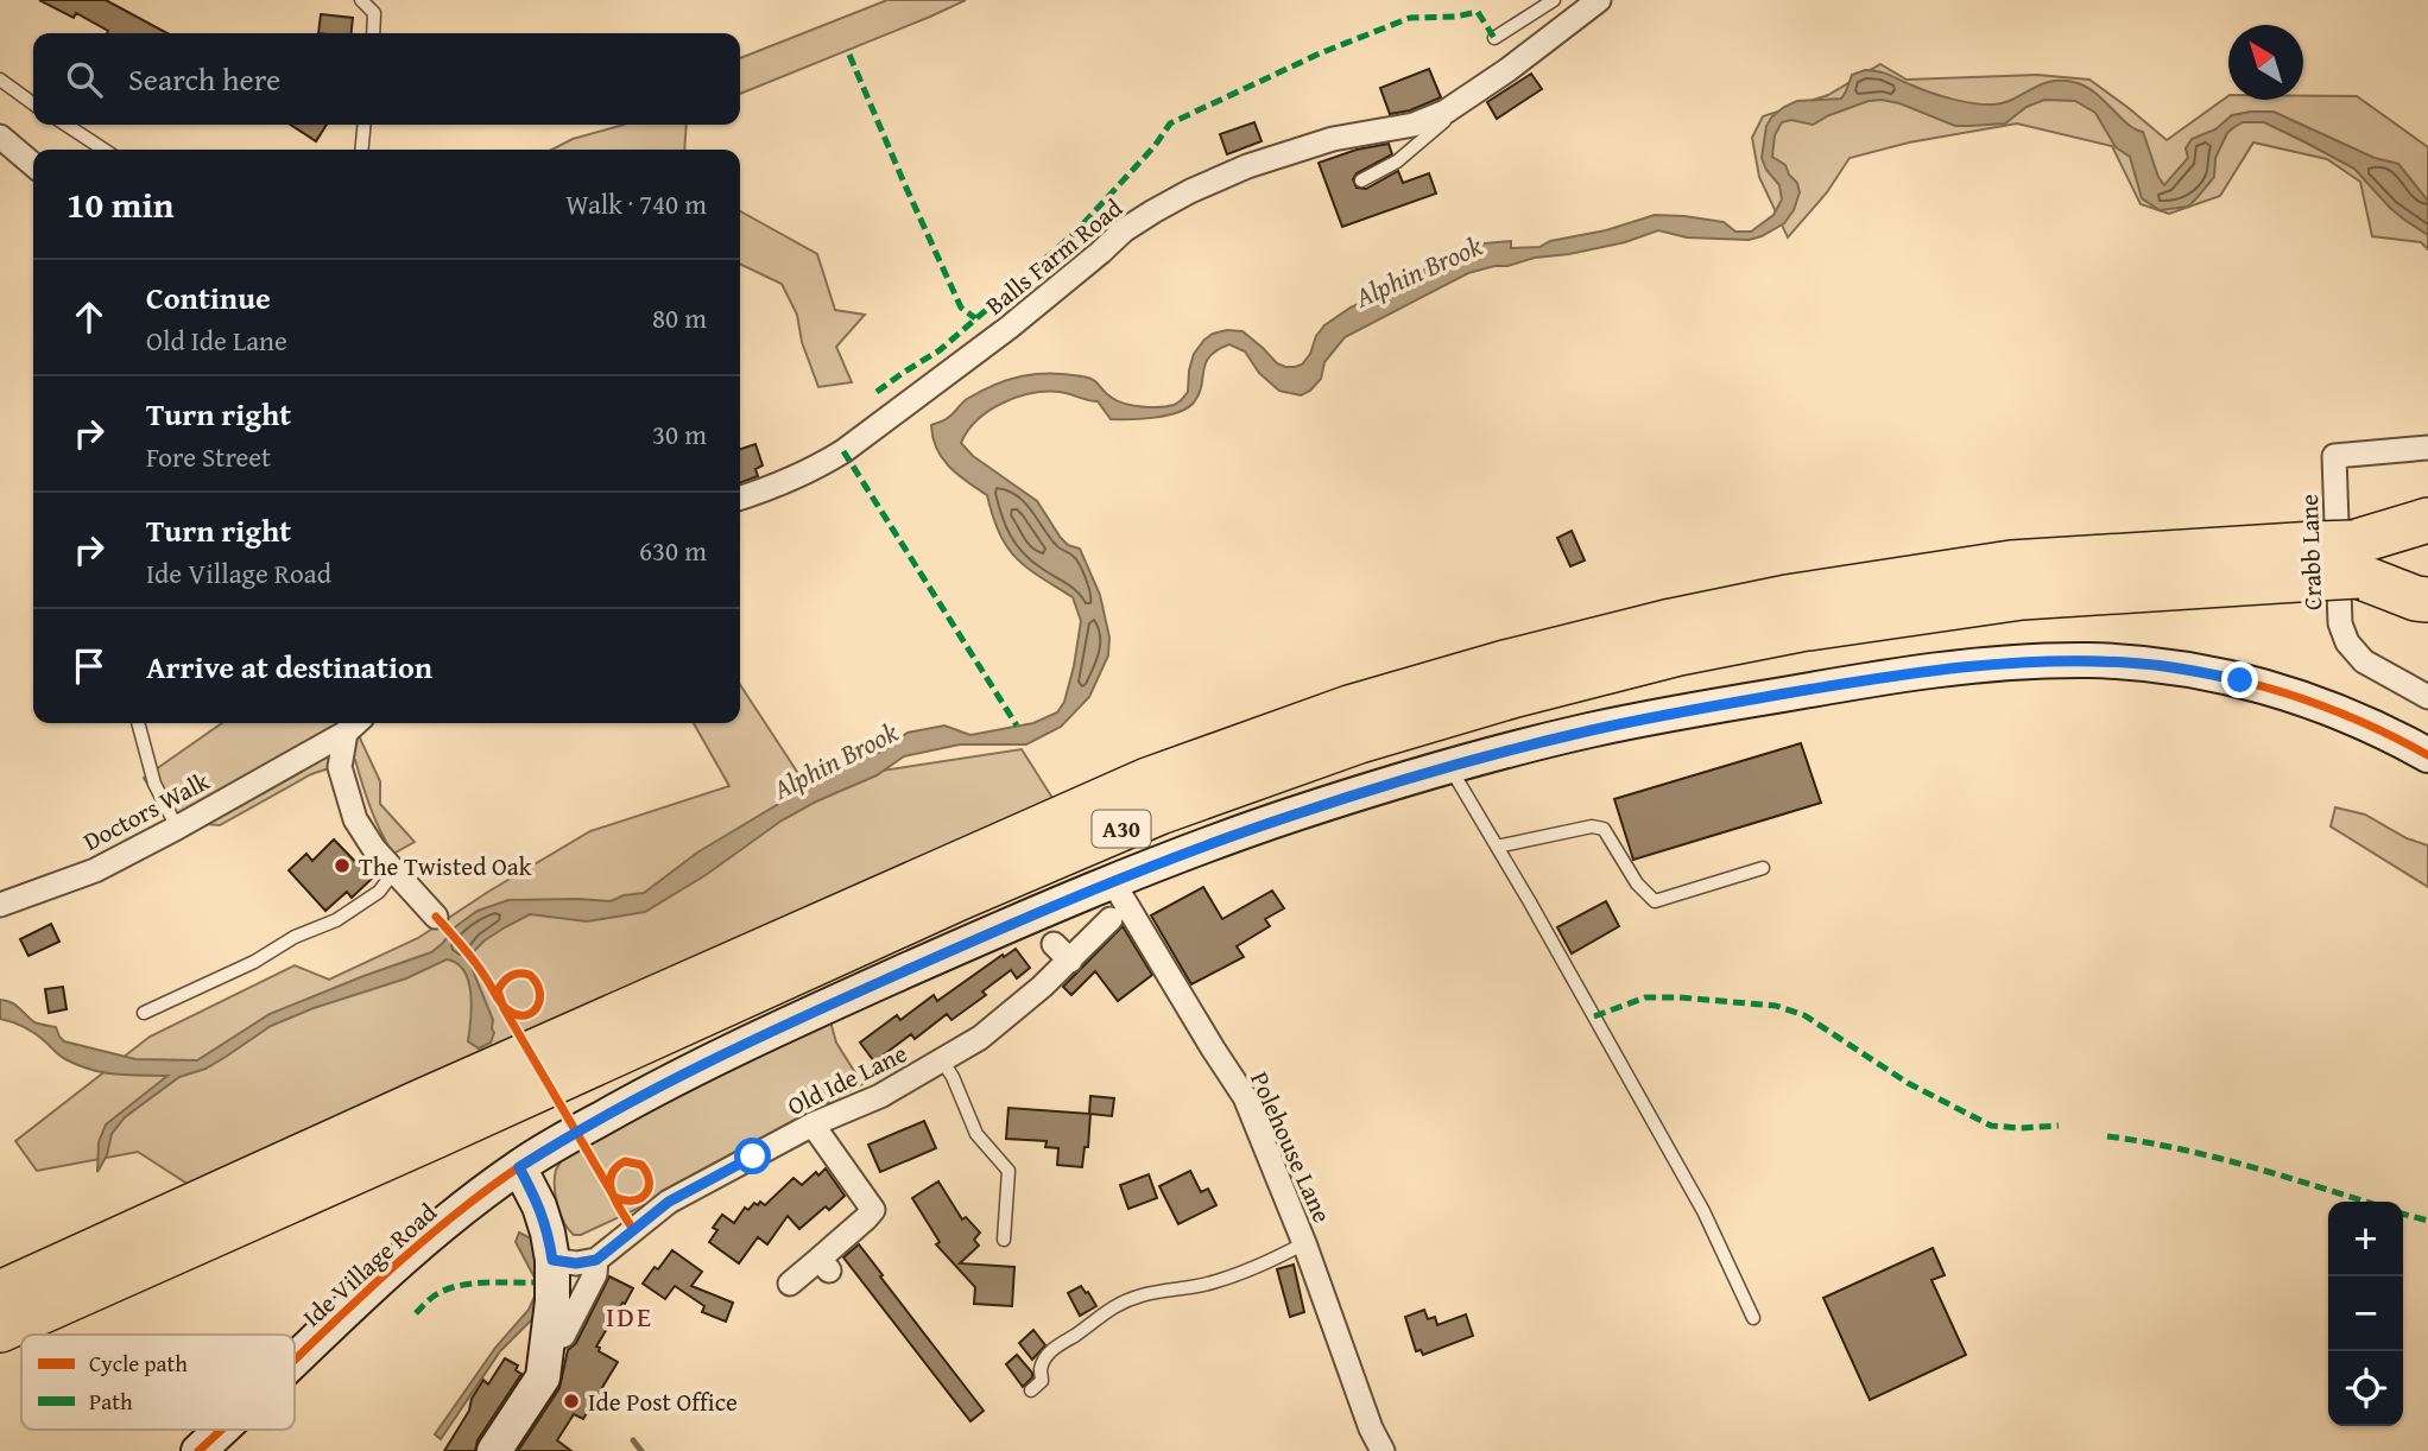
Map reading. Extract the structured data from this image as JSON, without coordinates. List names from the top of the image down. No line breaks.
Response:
{"streets":{"highway":["A30"],"street":["Balls Farm Road","Crabb Lane","Doctors Walk","Old Ide Lane","Polehouse Lane","Ide Village Road"]},"crossings":[["Polehouse Lane","Ide Village Road"]],"districts":["IDE"],"water":["Alphin Brook"],"places":["The Twisted Oak","Ide Post Office"],"legend":["Cycle path","Path"],"north":"top left","page":{"search":"Search here","heading":["10 min","Walk · 740 m"],"list":[["Continue","Old Ide Lane","80 m"],["Turn right","Fore Street","30 m"],["Turn right","Ide Village Road","630 m"],"Arrive at destination"],"map_buttons":["+","−"]}}
